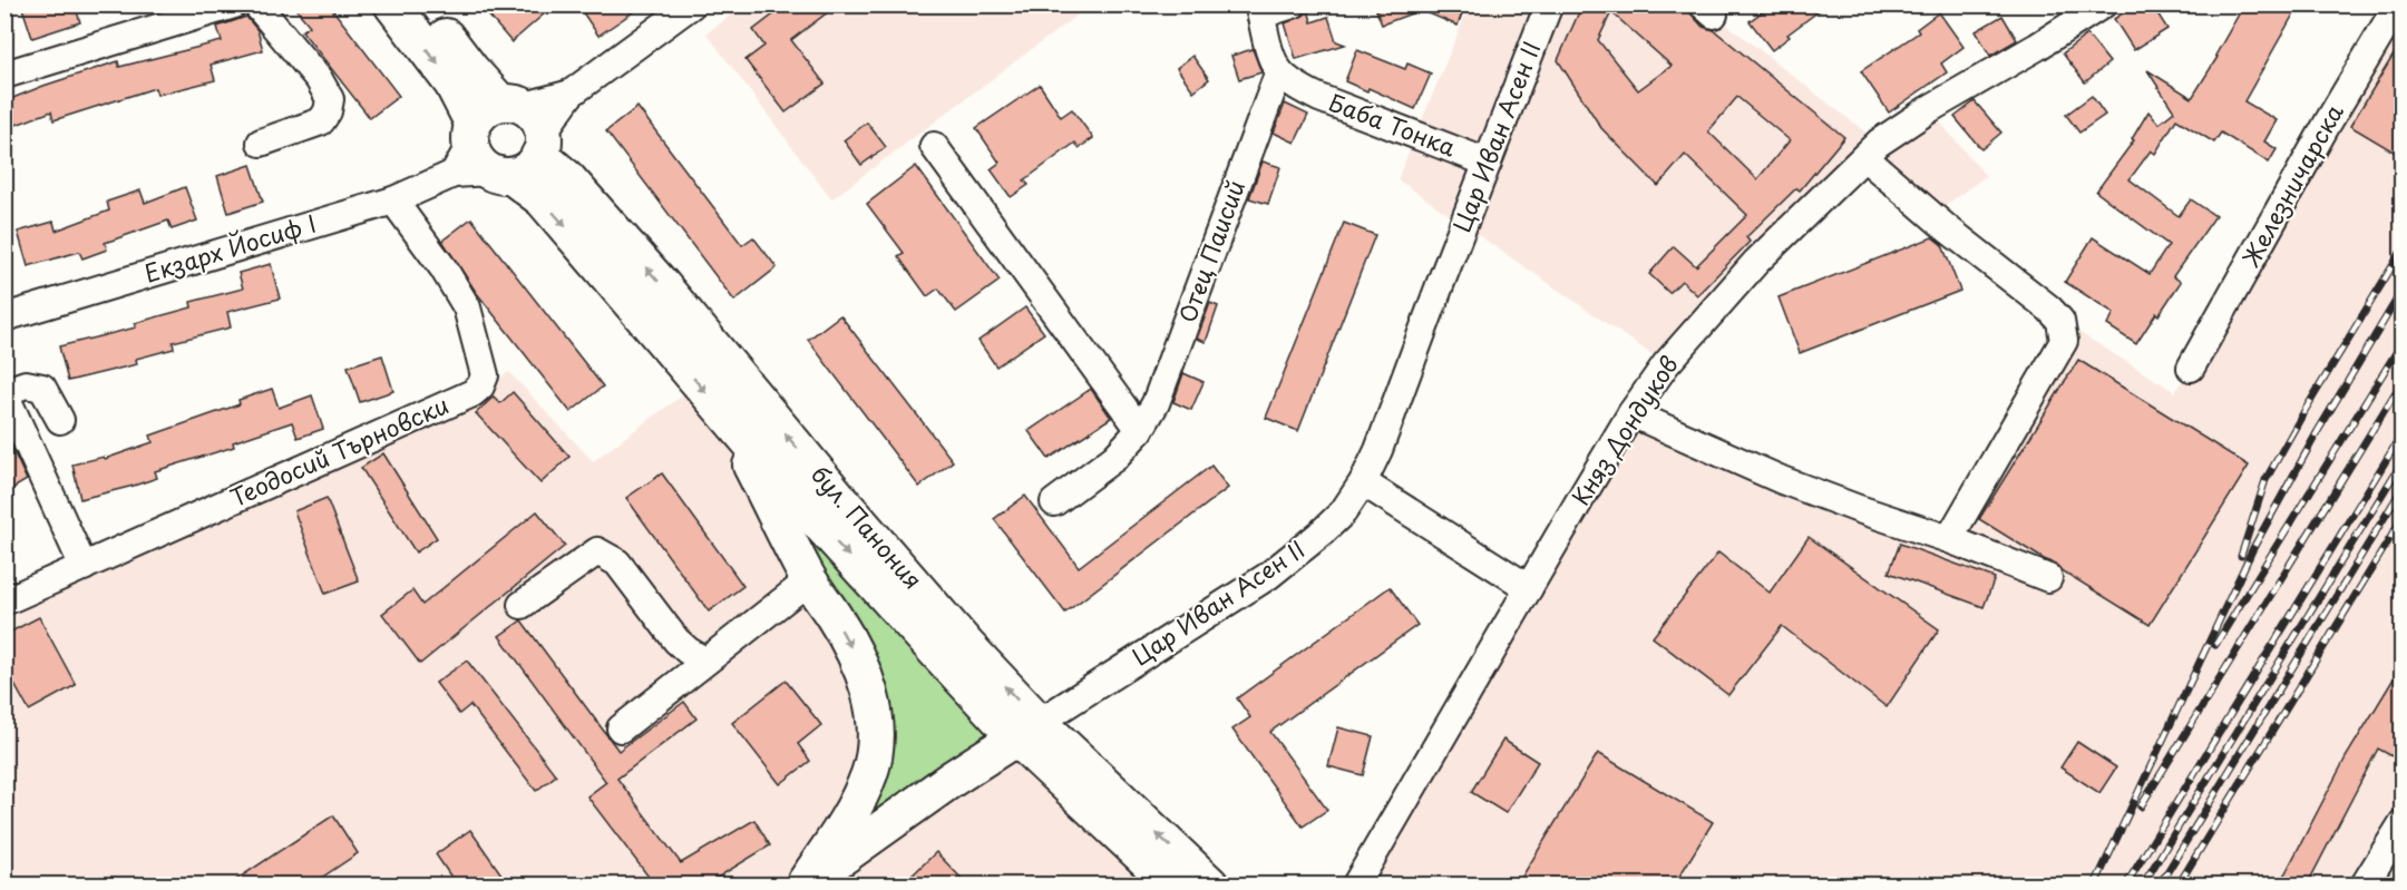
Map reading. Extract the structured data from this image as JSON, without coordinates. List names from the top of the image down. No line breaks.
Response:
{"streets":{"main road":["Цар Иван Асен II","бул. Панония"],"street":["Баба Тонка","Железничарска","Екзарх Йосиф I","Отец Паисий","Княз Дондуков","Теодосий Търновски"]},"crossings":[["Баба Тонка","Цар Иван Асен II"],["Баба Тонка","Отец Паисий"],["Цар Иван Асен II","бул. Панония"],["Екзарх Йосиф I","Теодосий Търновски"],["Екзарх Йосиф I","бул. Панония"]]}
